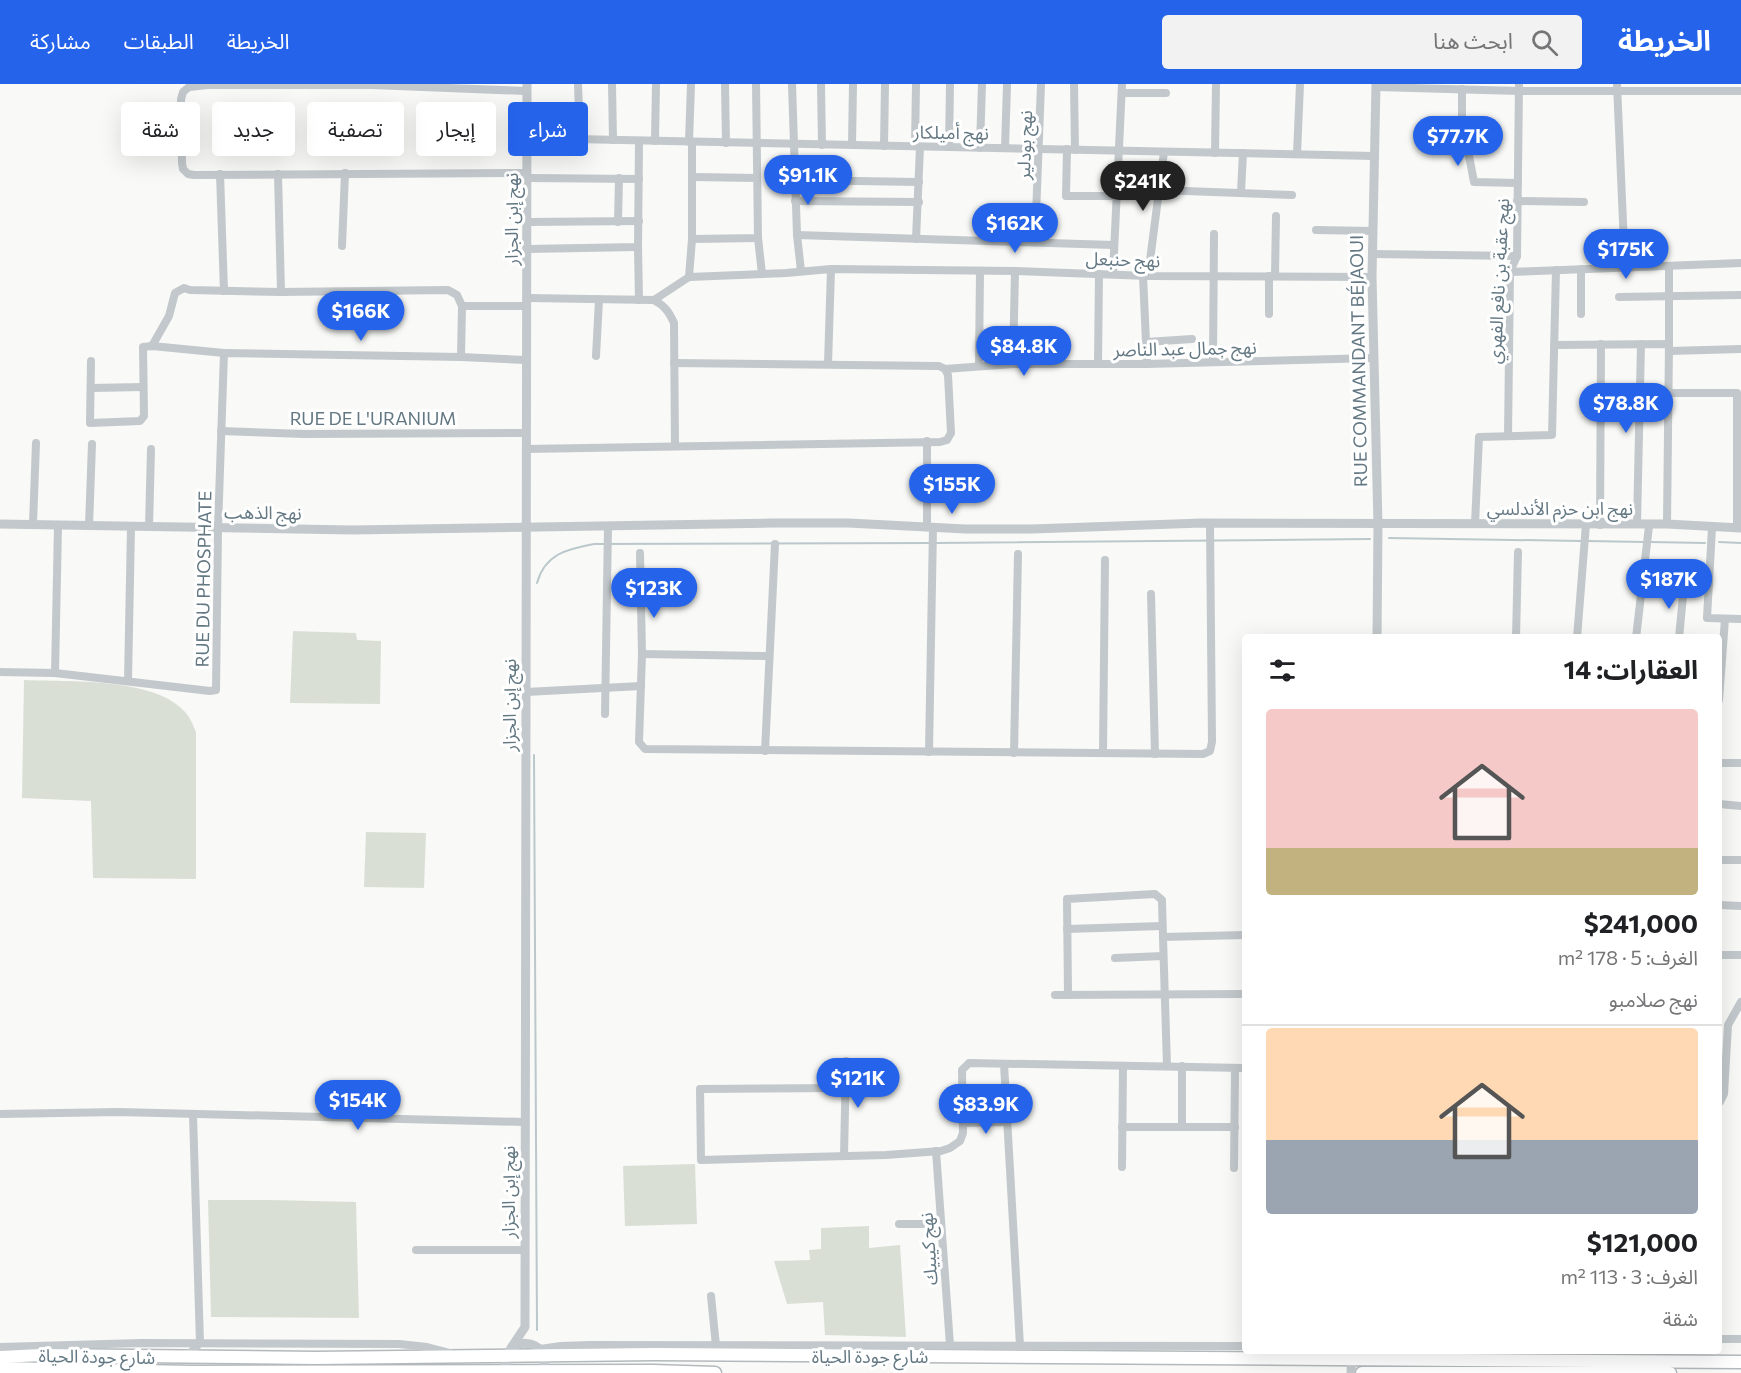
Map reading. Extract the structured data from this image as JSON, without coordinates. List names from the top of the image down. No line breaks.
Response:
{"streets":{"highway":["شارع جودة الحياة"],"street":["نهج أميلكار","نهج بودلير","نهج إبن الجزار","نهج حنبعل","نهج عقبة بن نافع الفهري","نهج جمال عبد الناصر","RUE COMMANDANT BÉJAOUI","RUE DE L'URANIUM","نهج ابن حزم الأندلسي","نهج الذهب","RUE DU PHOSPHATE","نهج كيبيك"]},"crossings":[["نهج أميلكار","نهج بودلير"],["نهج أميلكار","RUE COMMANDANT BÉJAOUI"],["نهج إبن الجزار","RUE DE L'URANIUM"],["نهج إبن الجزار","نهج الذهب"],["نهج حنبعل","RUE COMMANDANT BÉJAOUI"],["نهج جمال عبد الناصر","RUE COMMANDANT BÉJAOUI"],["RUE COMMANDANT BÉJAOUI","نهج ابن حزم الأندلسي"],["RUE DE L'URANIUM","RUE DU PHOSPHATE"],["نهج ابن حزم الأندلسي","نهج الذهب"],["نهج الذهب","RUE DU PHOSPHATE"]],"page":{"header":"الخريطة","search":"ابحث هنا","nav":["الخريطة","الطبقات","مشاركة"],"chip":["شراء","إيجار","تصفية","جديد","شقة"],"price":["$77.7K","$91.1K","$241K","$162K","$175K","$166K","$84.8K","$78.8K","$155K","$187K","$123K","$121K","$154K","$83.9K"],"heading":"العقارات: 14","list":[{"name":"$241,000","note":"الغرف: 5 · 178 m² · نهج صلامبو"},{"name":"$121,000","note":"الغرف: 3 · 113 m² · شقة"}]}}
